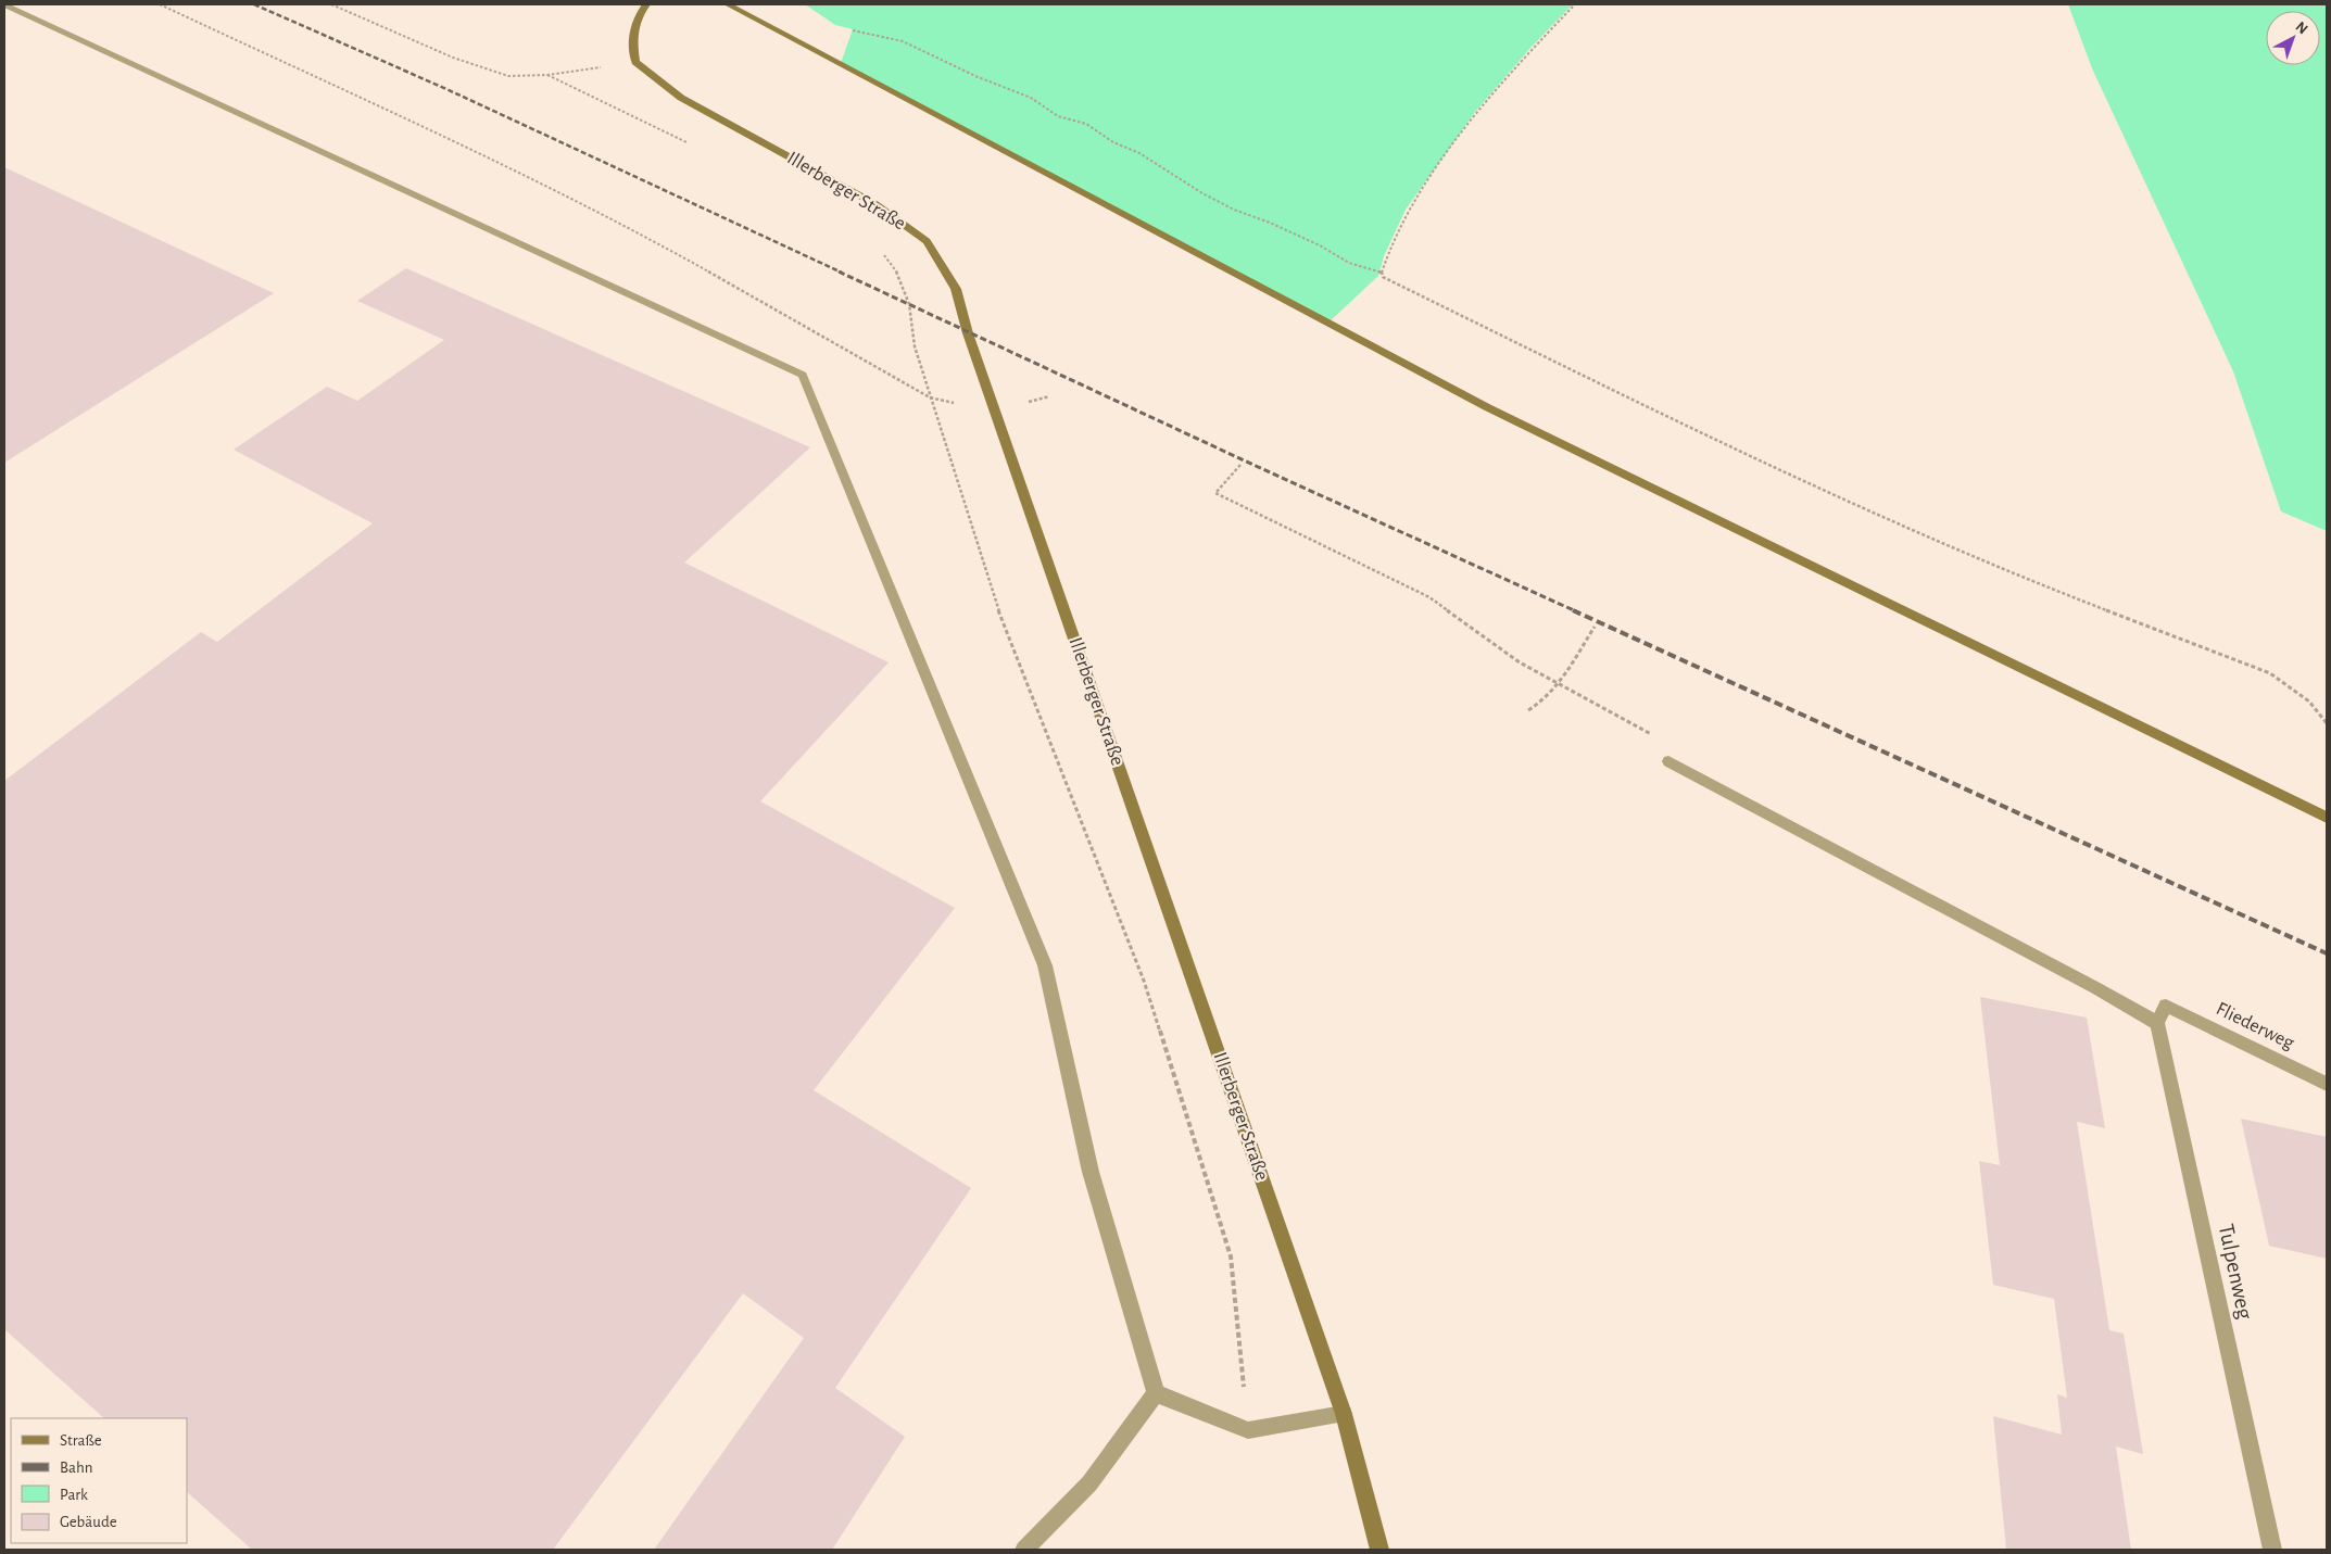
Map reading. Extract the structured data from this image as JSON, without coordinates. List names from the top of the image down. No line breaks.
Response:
{"streets":{"street":["Illerberger Straße","Fliederweg","Tulpenweg"]},"crossings":[["Fliederweg","Tulpenweg"]],"legend":["Straße","Bahn","Park","Gebäude"],"north":"top right"}
